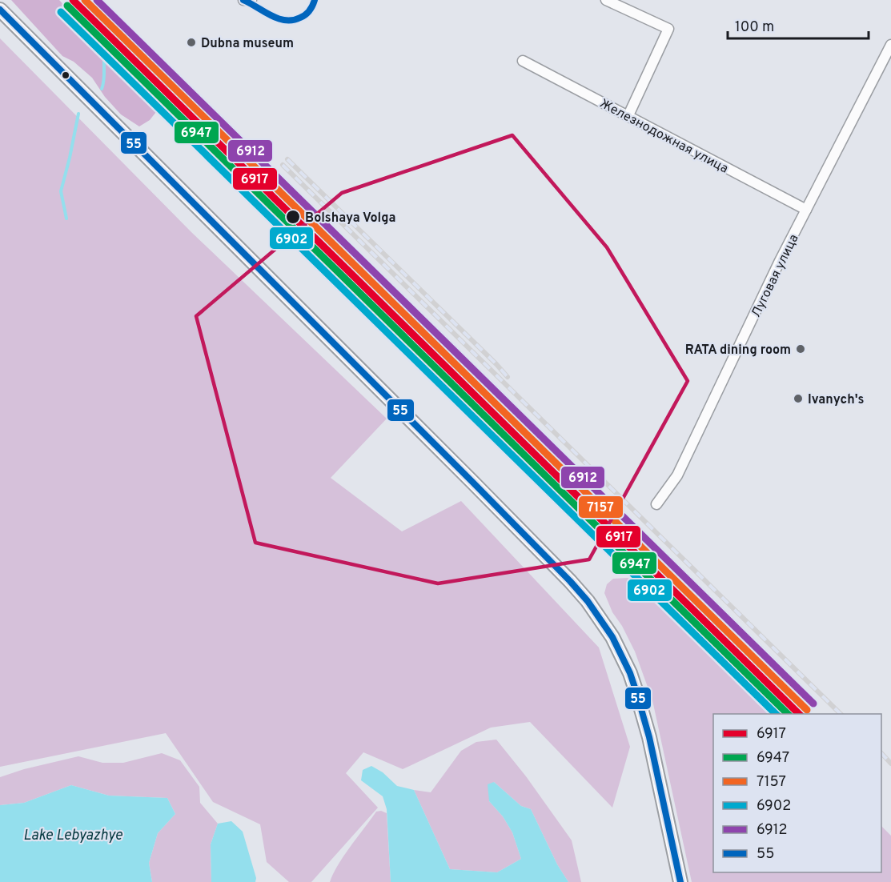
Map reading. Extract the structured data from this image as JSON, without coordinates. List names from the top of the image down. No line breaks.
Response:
{"streets":{"street":["Железнодожная улица","Луговая улица"]},"crossings":[["Железнодожная улица","Луговая улица"]],"water":["Lake Lebyazhye"],"places":["Dubna museum","Bolshaya Volga","RATA dining room","Ivanych's"],"lines":["transit line 6917","transit line 7157","transit line 6912","transit line 55","transit line 6947","transit line 6902"],"legend":["6917","6947","7157","6902","6912","55"],"scale_bar":"100 m"}
